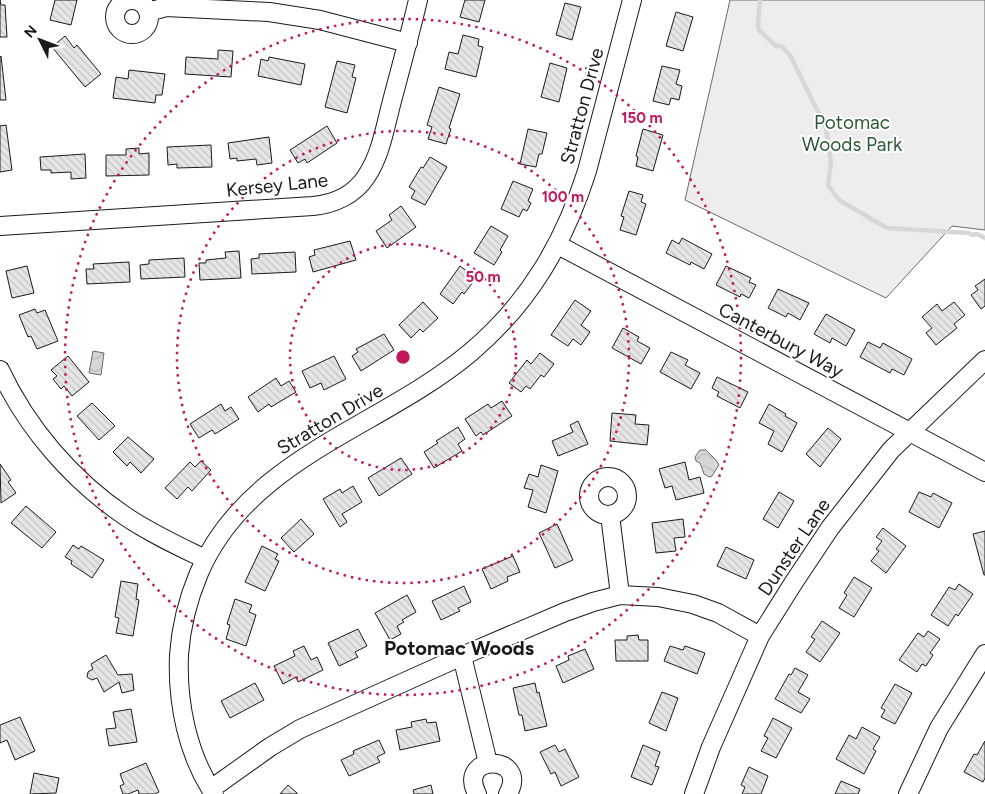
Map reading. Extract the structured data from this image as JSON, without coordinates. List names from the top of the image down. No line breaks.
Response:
{"streets":{"street":["Stratton Drive","Kersey Lane","Canterbury Way","Dunster Lane"]},"crossings":[["Stratton Drive","Canterbury Way"],["Canterbury Way","Dunster Lane"]],"districts":["Potomac Woods"],"parks":["Potomac Woods Park"],"north":"top left","rings":["150 m","100 m","50 m"]}
